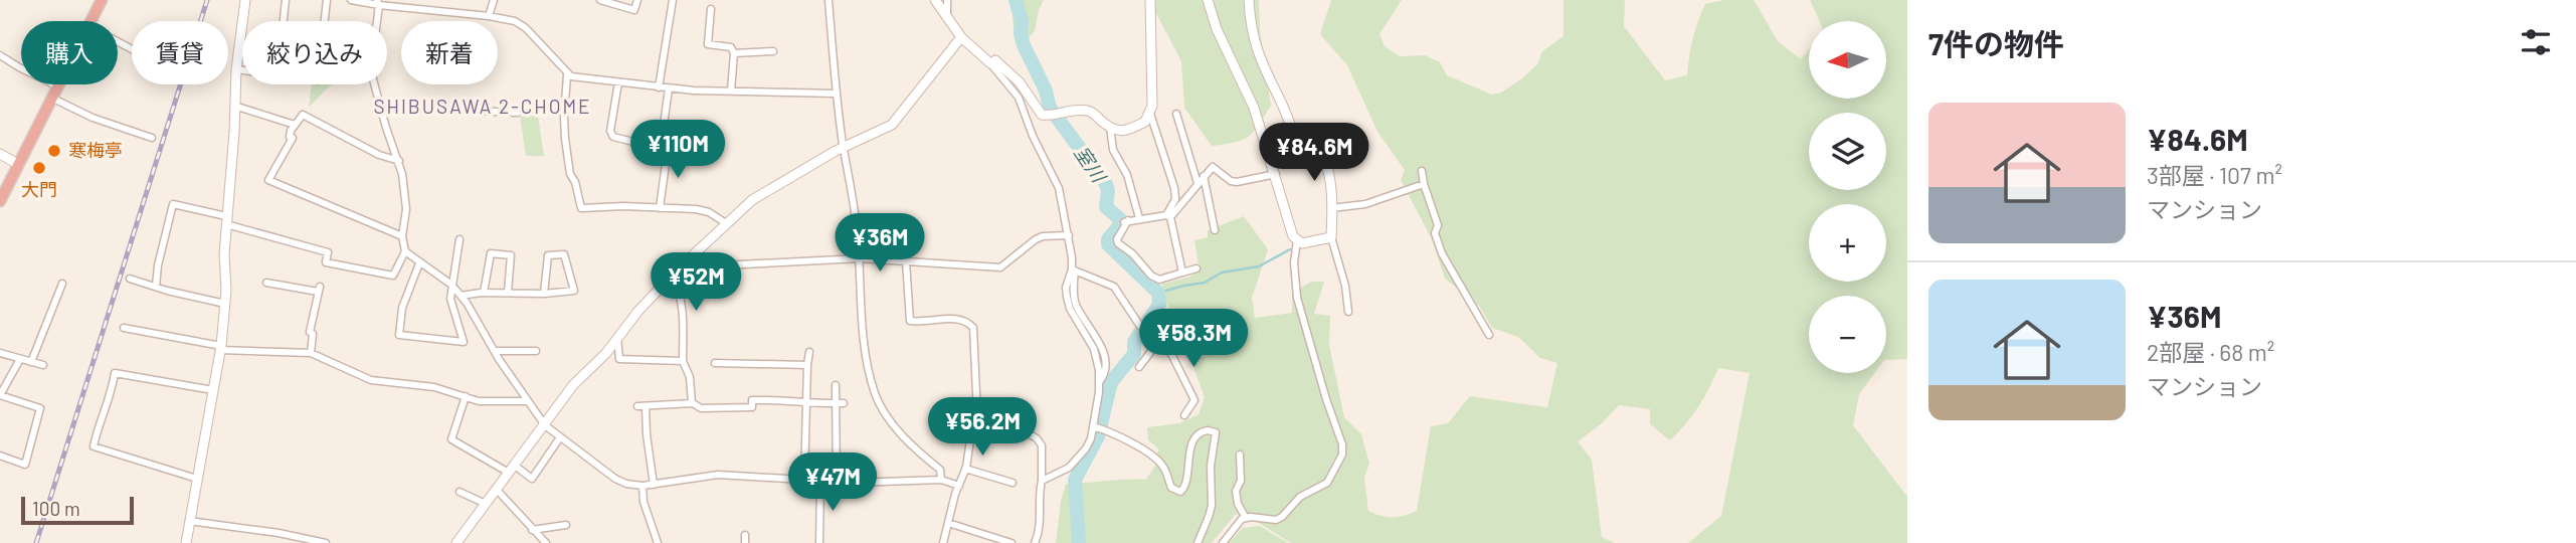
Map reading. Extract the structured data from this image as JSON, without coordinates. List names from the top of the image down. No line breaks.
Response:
{"districts":["SHIBUSAWA 2-CHOME"],"water":["室川"],"places":["寒梅亭","大門"],"scale_bar":"100 m","north":"left","page":{"heading":"7件の物件","map_buttons":["+","−"],"chip":["購入","賃貸","絞り込み","新着"],"list":[{"name":"¥84.6M","note":"3部屋 · 107 m² · マンション"},{"name":"¥36M","note":"2部屋 · 68 m² · マンション"}],"price":["¥110M","¥84.6M","¥36M","¥52M","¥58.3M","¥56.2M","¥47M"],"scale":"100 m"}}
